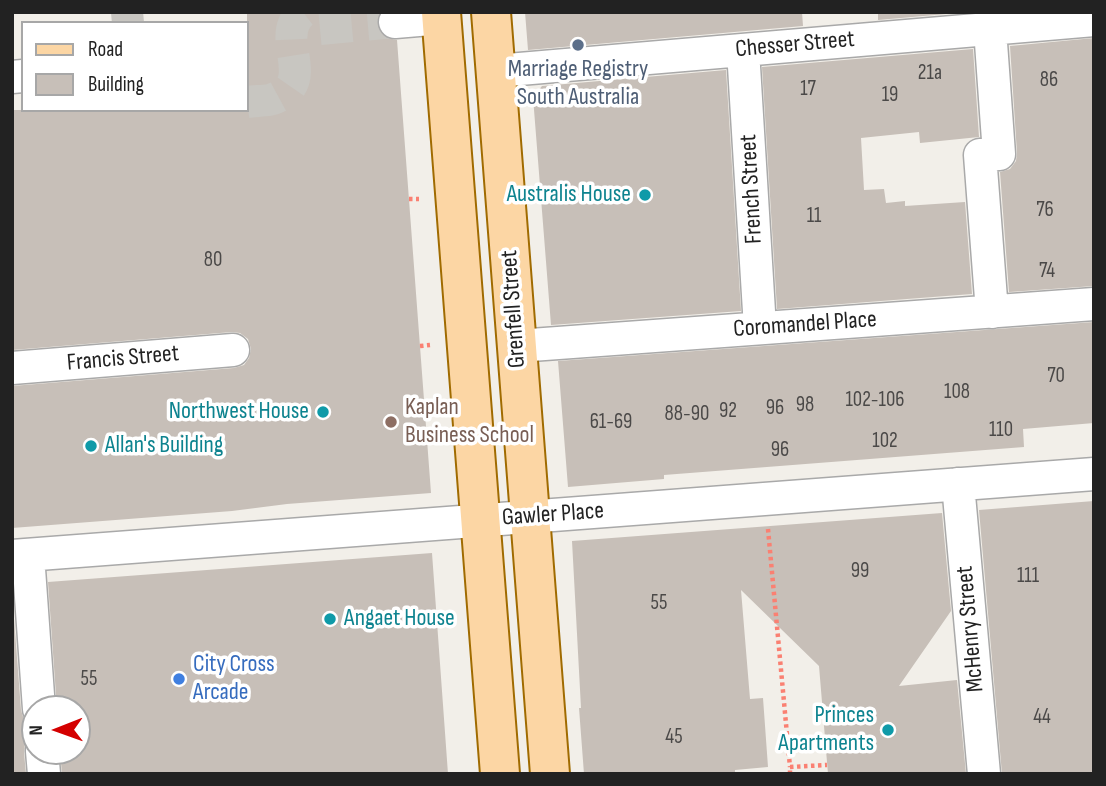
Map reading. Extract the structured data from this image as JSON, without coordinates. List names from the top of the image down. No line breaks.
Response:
{"streets":{"main road":["Grenfell Street"],"street":["Chesser Street","French Street","Coromandel Place","Francis Street","Gawler Place","McHenry Street"]},"crossings":[["Chesser Street","French Street"],["Chesser Street","Grenfell Street"],["French Street","Coromandel Place"],["Grenfell Street","Coromandel Place"],["Grenfell Street","Gawler Place"],["Gawler Place","McHenry Street"]],"places":["Marriage Registry South Australia","Australis House","Northwest House","Kaplan Business School","Allan's Building","Angaet House","City Cross Arcade","Princes Apartments"],"house_numbers":["21a","86","17","19","76","11","80","74","70","108","102-106","98","96","92","88-90","61-69","110","102","96","99","111","55","55","44","45"],"legend":["Road","Building"],"north":"left"}
